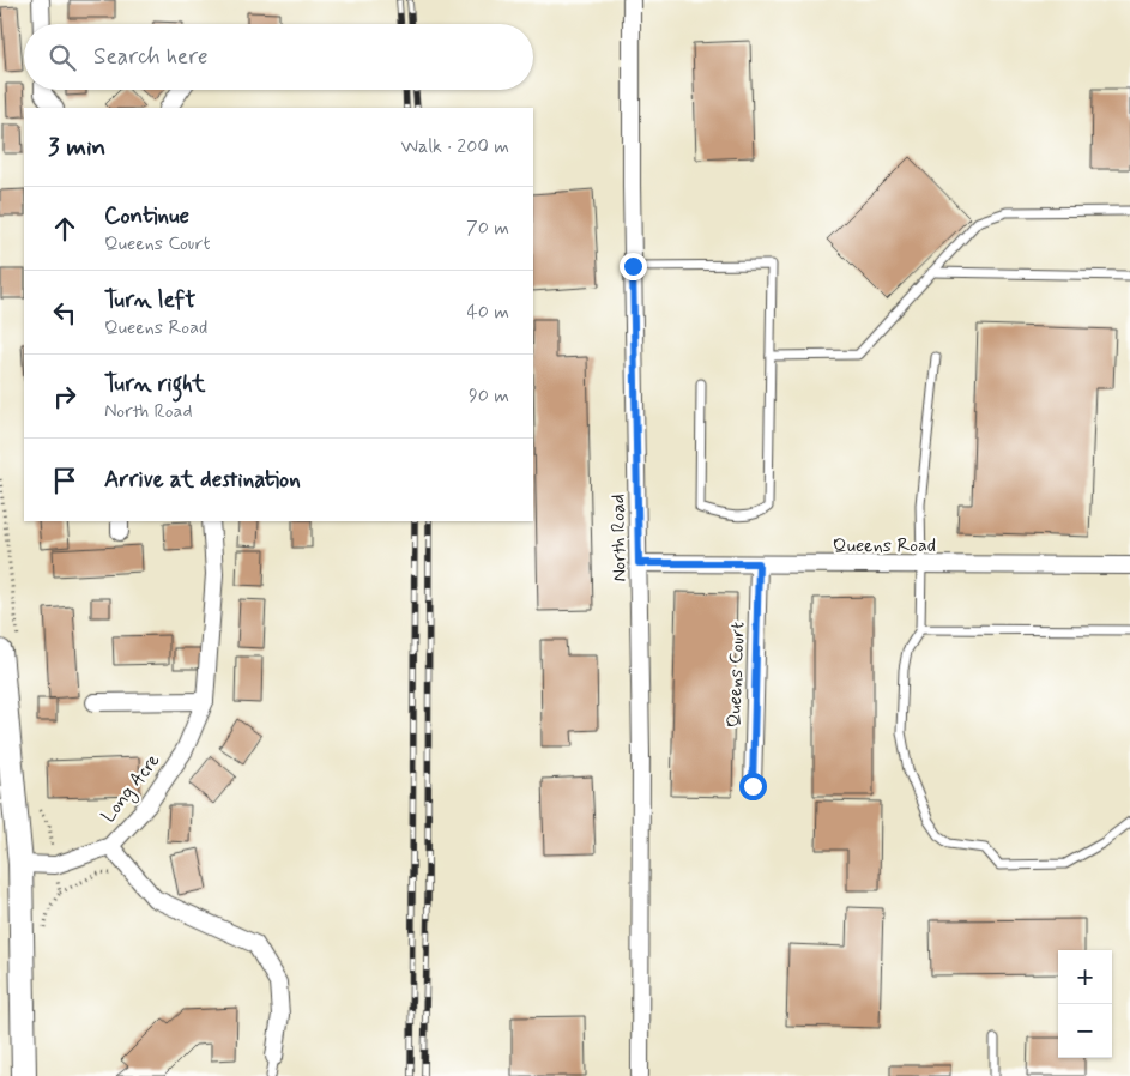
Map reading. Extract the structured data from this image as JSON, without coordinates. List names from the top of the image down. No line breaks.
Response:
{"streets":{"street":["North Road","Queens Road","Queens Court","Long Acre"]},"crossings":[["North Road","Queens Road"],["Queens Road","Queens Court"]],"page":{"search":"Search here","heading":["3 min","Walk · 200 m"],"list":[["Continue","Queens Court","70 m"],["Turn left","Queens Road","40 m"],["Turn right","North Road","90 m"],"Arrive at destination"],"map_buttons":["+","−"]}}
